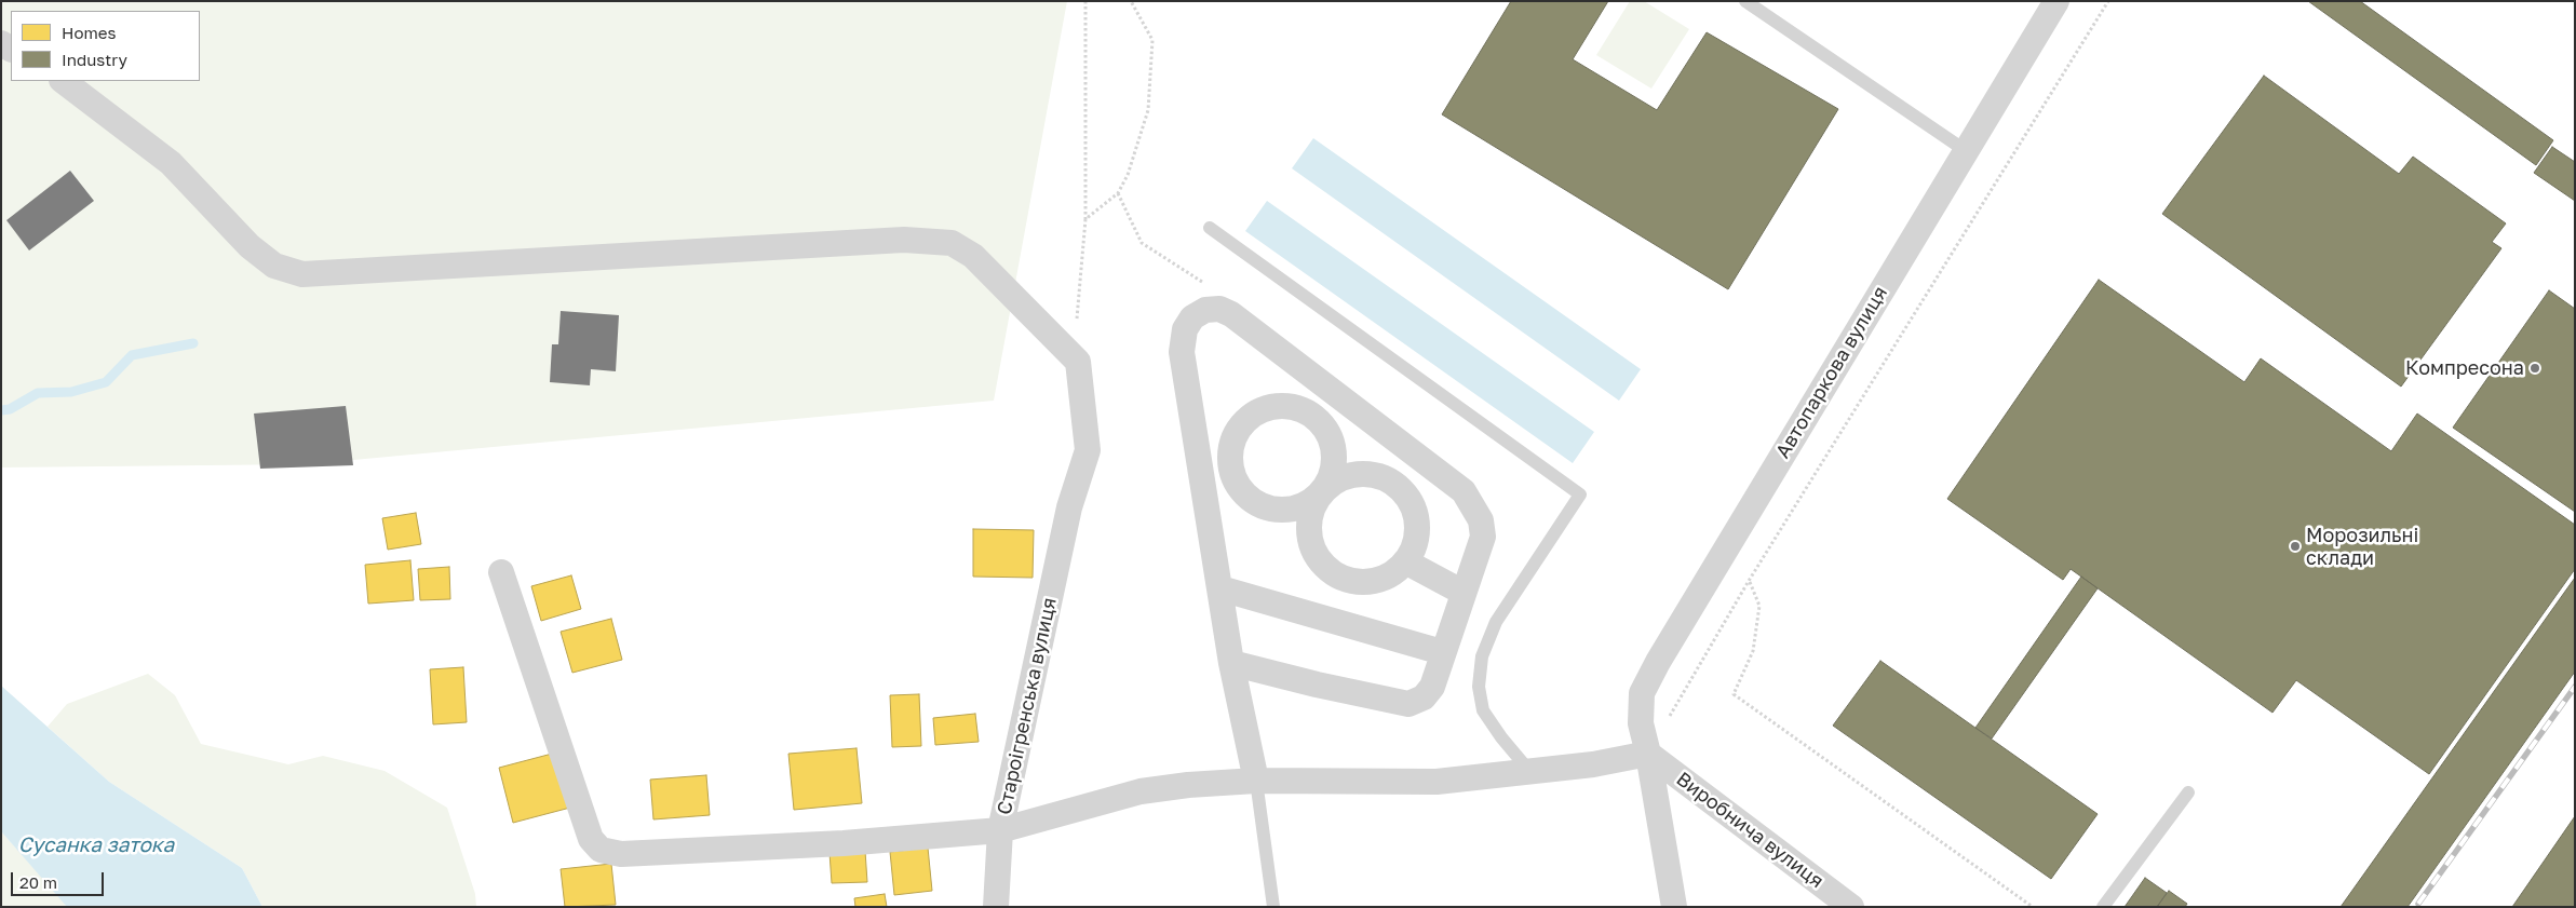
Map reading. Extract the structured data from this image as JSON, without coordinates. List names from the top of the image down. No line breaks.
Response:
{"streets":{"street":["Автопаркова вулиця","Староігренська вулиця","Виробнича вулиця"]},"crossings":[["Автопаркова вулиця","Виробнича вулиця"]],"water":["Сусанка затока"],"places":["Компресона","Морозильні склади"],"legend":["Homes","Industry"],"scale_bar":"20 m"}
